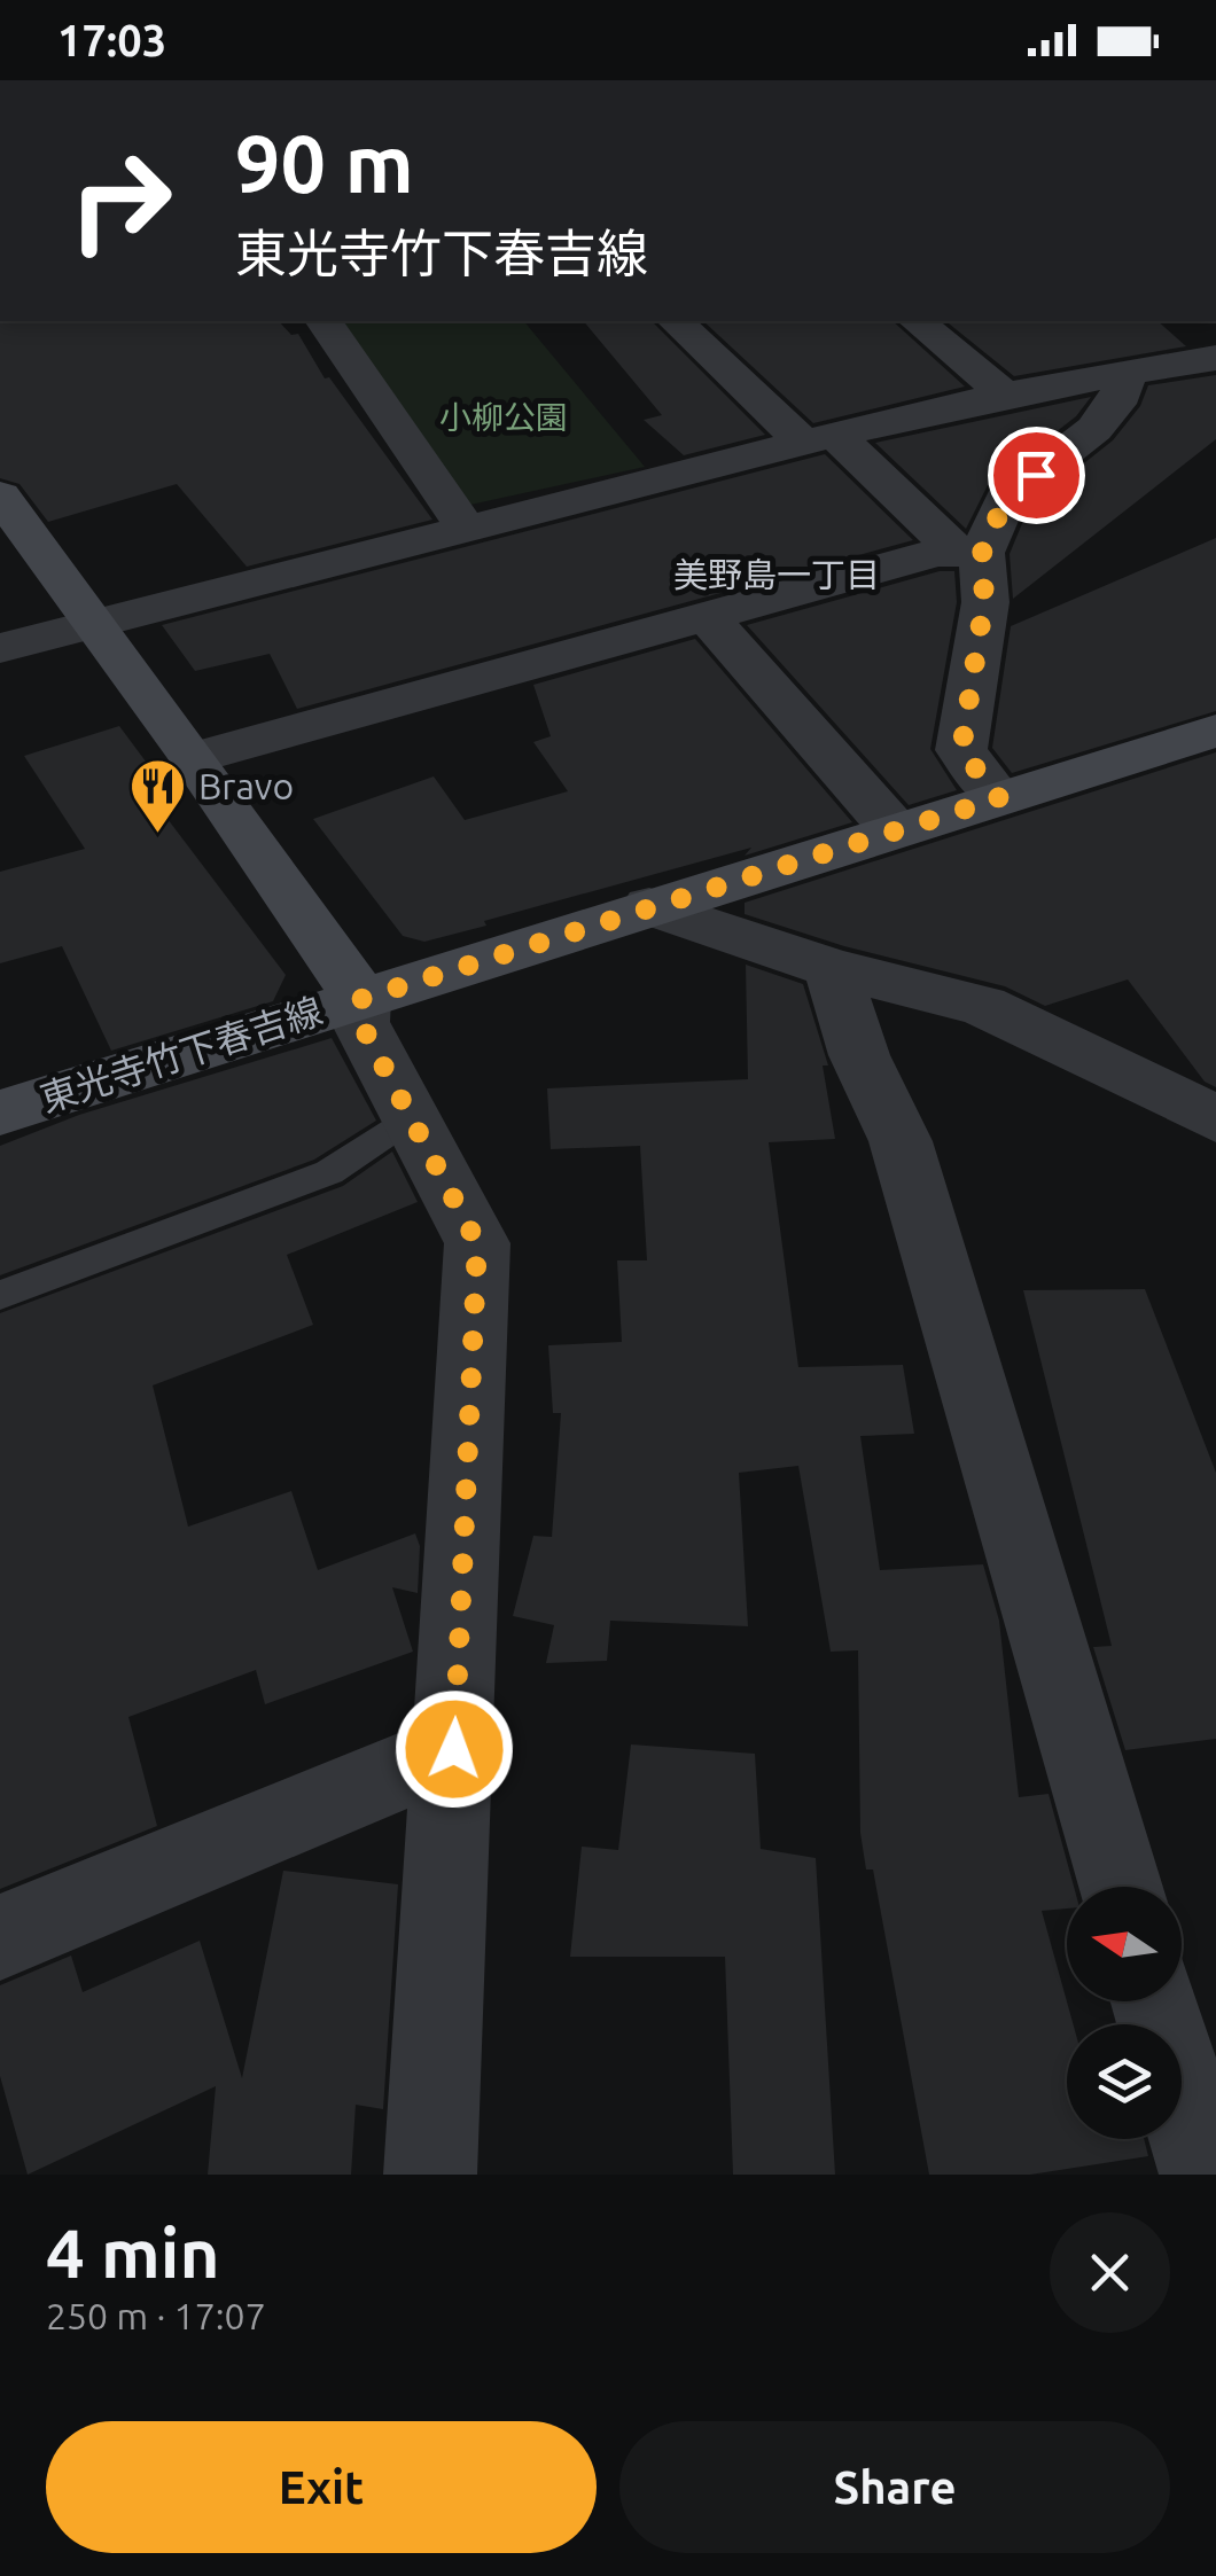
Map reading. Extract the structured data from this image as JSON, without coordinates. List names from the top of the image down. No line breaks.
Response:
{"streets":{"main road":["東光寺竹下春吉線"]},"districts":["美野島一丁目"],"parks":["小柳公園"],"places":{"restaurant":["Bravo"]},"north":"left","page":{"status":"17:03","turn":["90 m","東光寺竹下春吉線"],"heading":["4 min","250 m · 17:07"],"buttons":["Exit","Share"]}}
